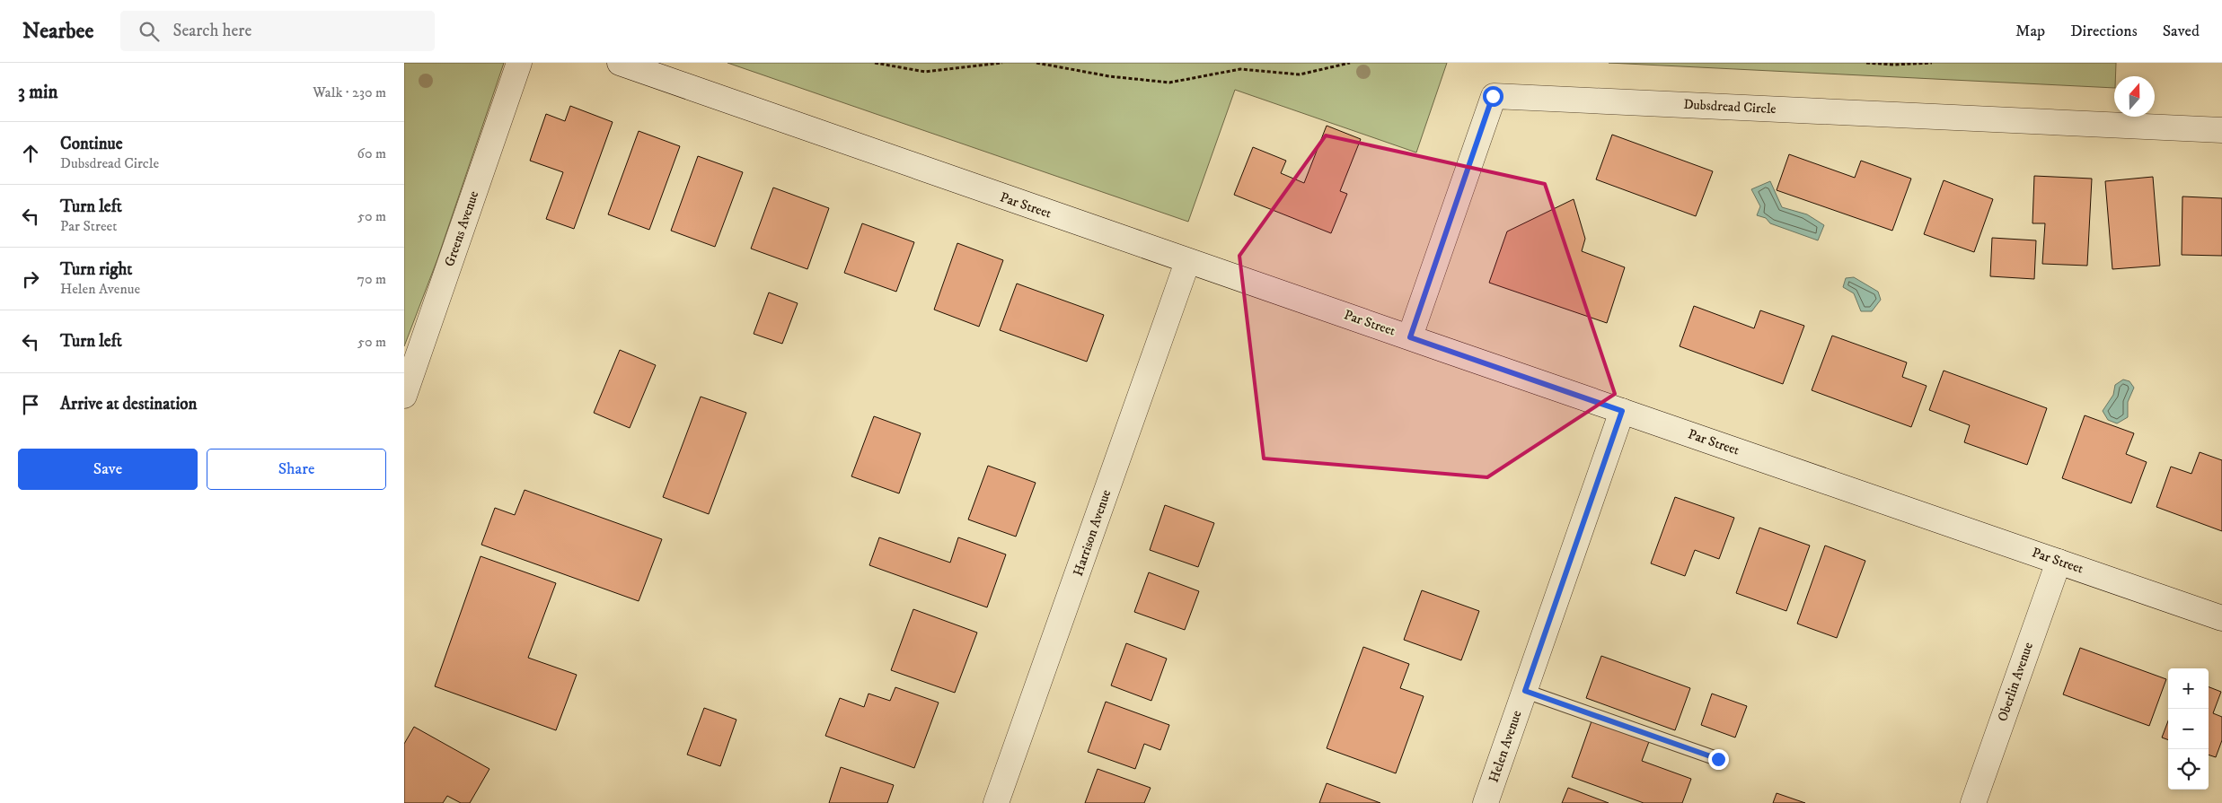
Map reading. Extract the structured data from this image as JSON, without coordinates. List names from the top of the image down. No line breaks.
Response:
{"streets":{"street":["Dubsdread Circle","Par Street","Greens Avenue","Harrison Avenue","Oberlin Avenue","Helen Avenue"]},"crossings":[["Dubsdread Circle","Par Street"],["Par Street","Harrison Avenue"],["Par Street","Oberlin Avenue"],["Par Street","Helen Avenue"]],"north":"top","page":{"header":"Nearbee","search":"Search here","nav":["Map","Directions","Saved"],"heading":["3 min","Walk · 230 m"],"list":[["Continue","Dubsdread Circle","60 m"],["Turn left","Par Street","50 m"],["Turn right","Helen Avenue","70 m"],["Turn left","50 m"],"Arrive at destination"],"buttons":["Save","Share"],"map_buttons":["+","−"]}}
